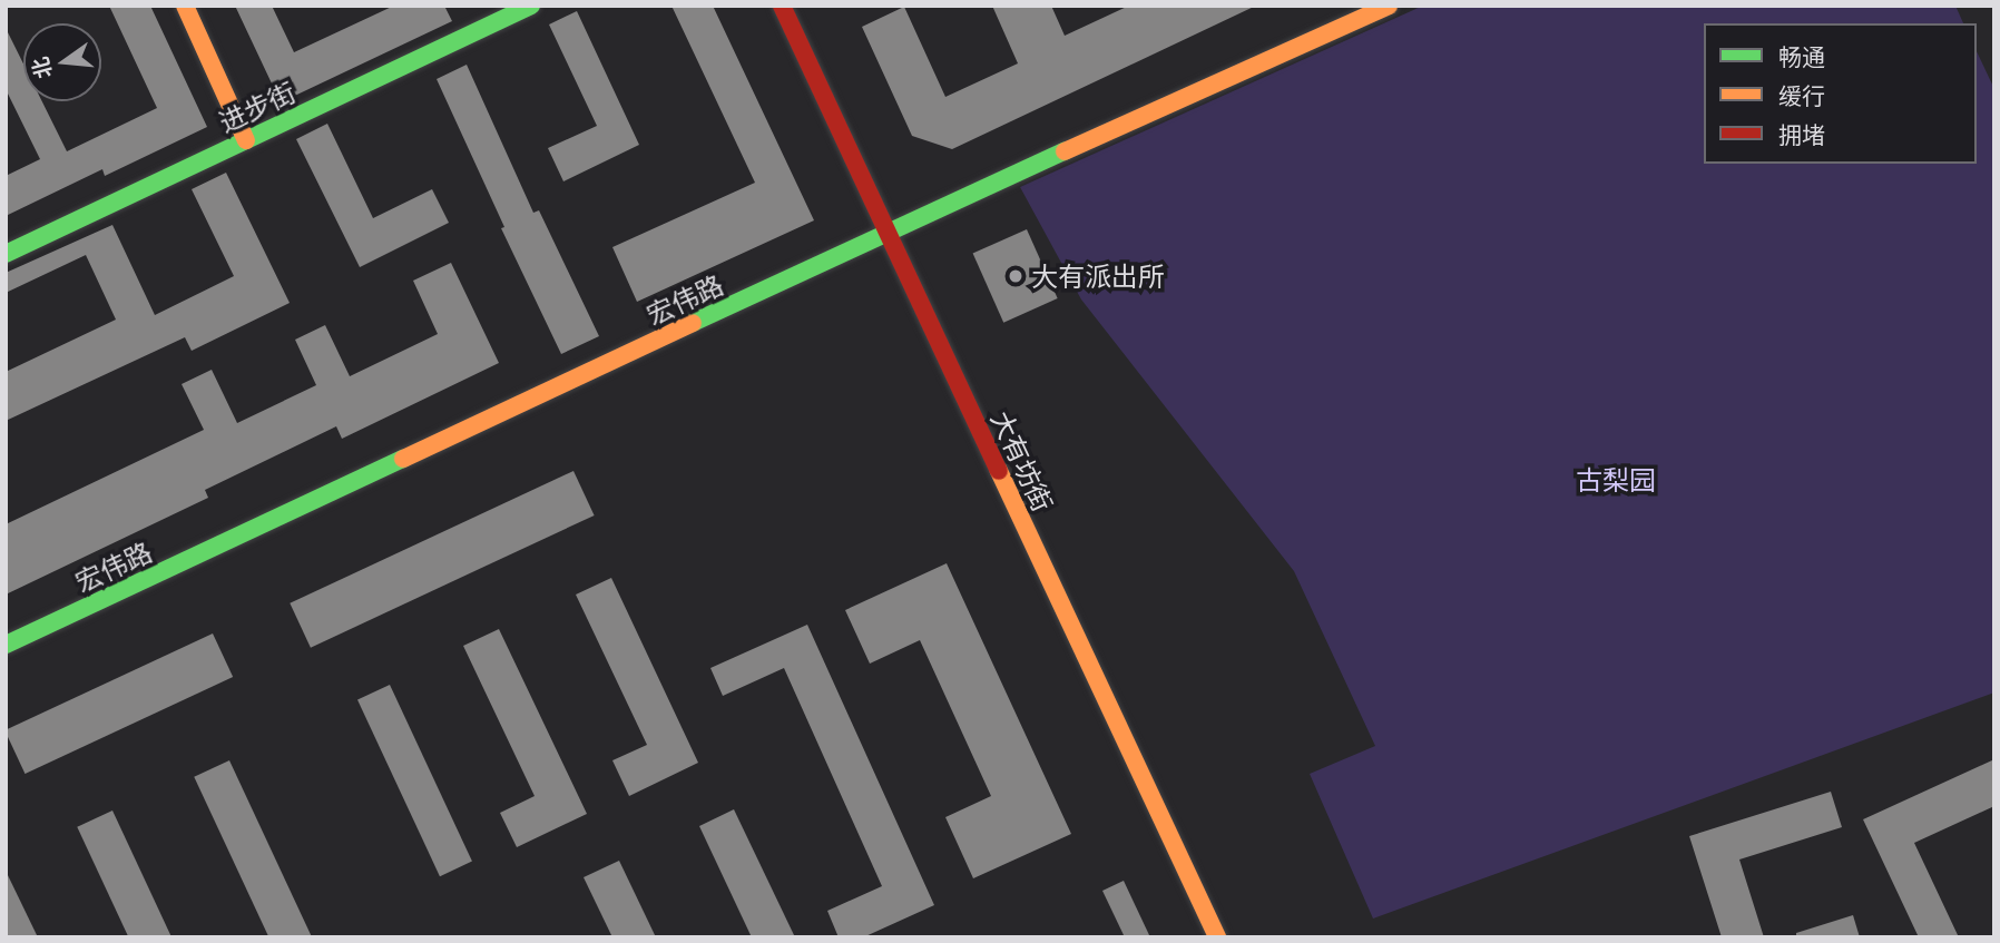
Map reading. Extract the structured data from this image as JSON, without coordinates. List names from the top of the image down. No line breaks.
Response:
{"streets":{"main road":["进步街","宏伟路","大有坊街"]},"crossings":[["宏伟路","大有坊街"]],"parks":["古梨园"],"places":["大有派出所"],"legend":["畅通","缓行","拥堵"],"north":"left"}
